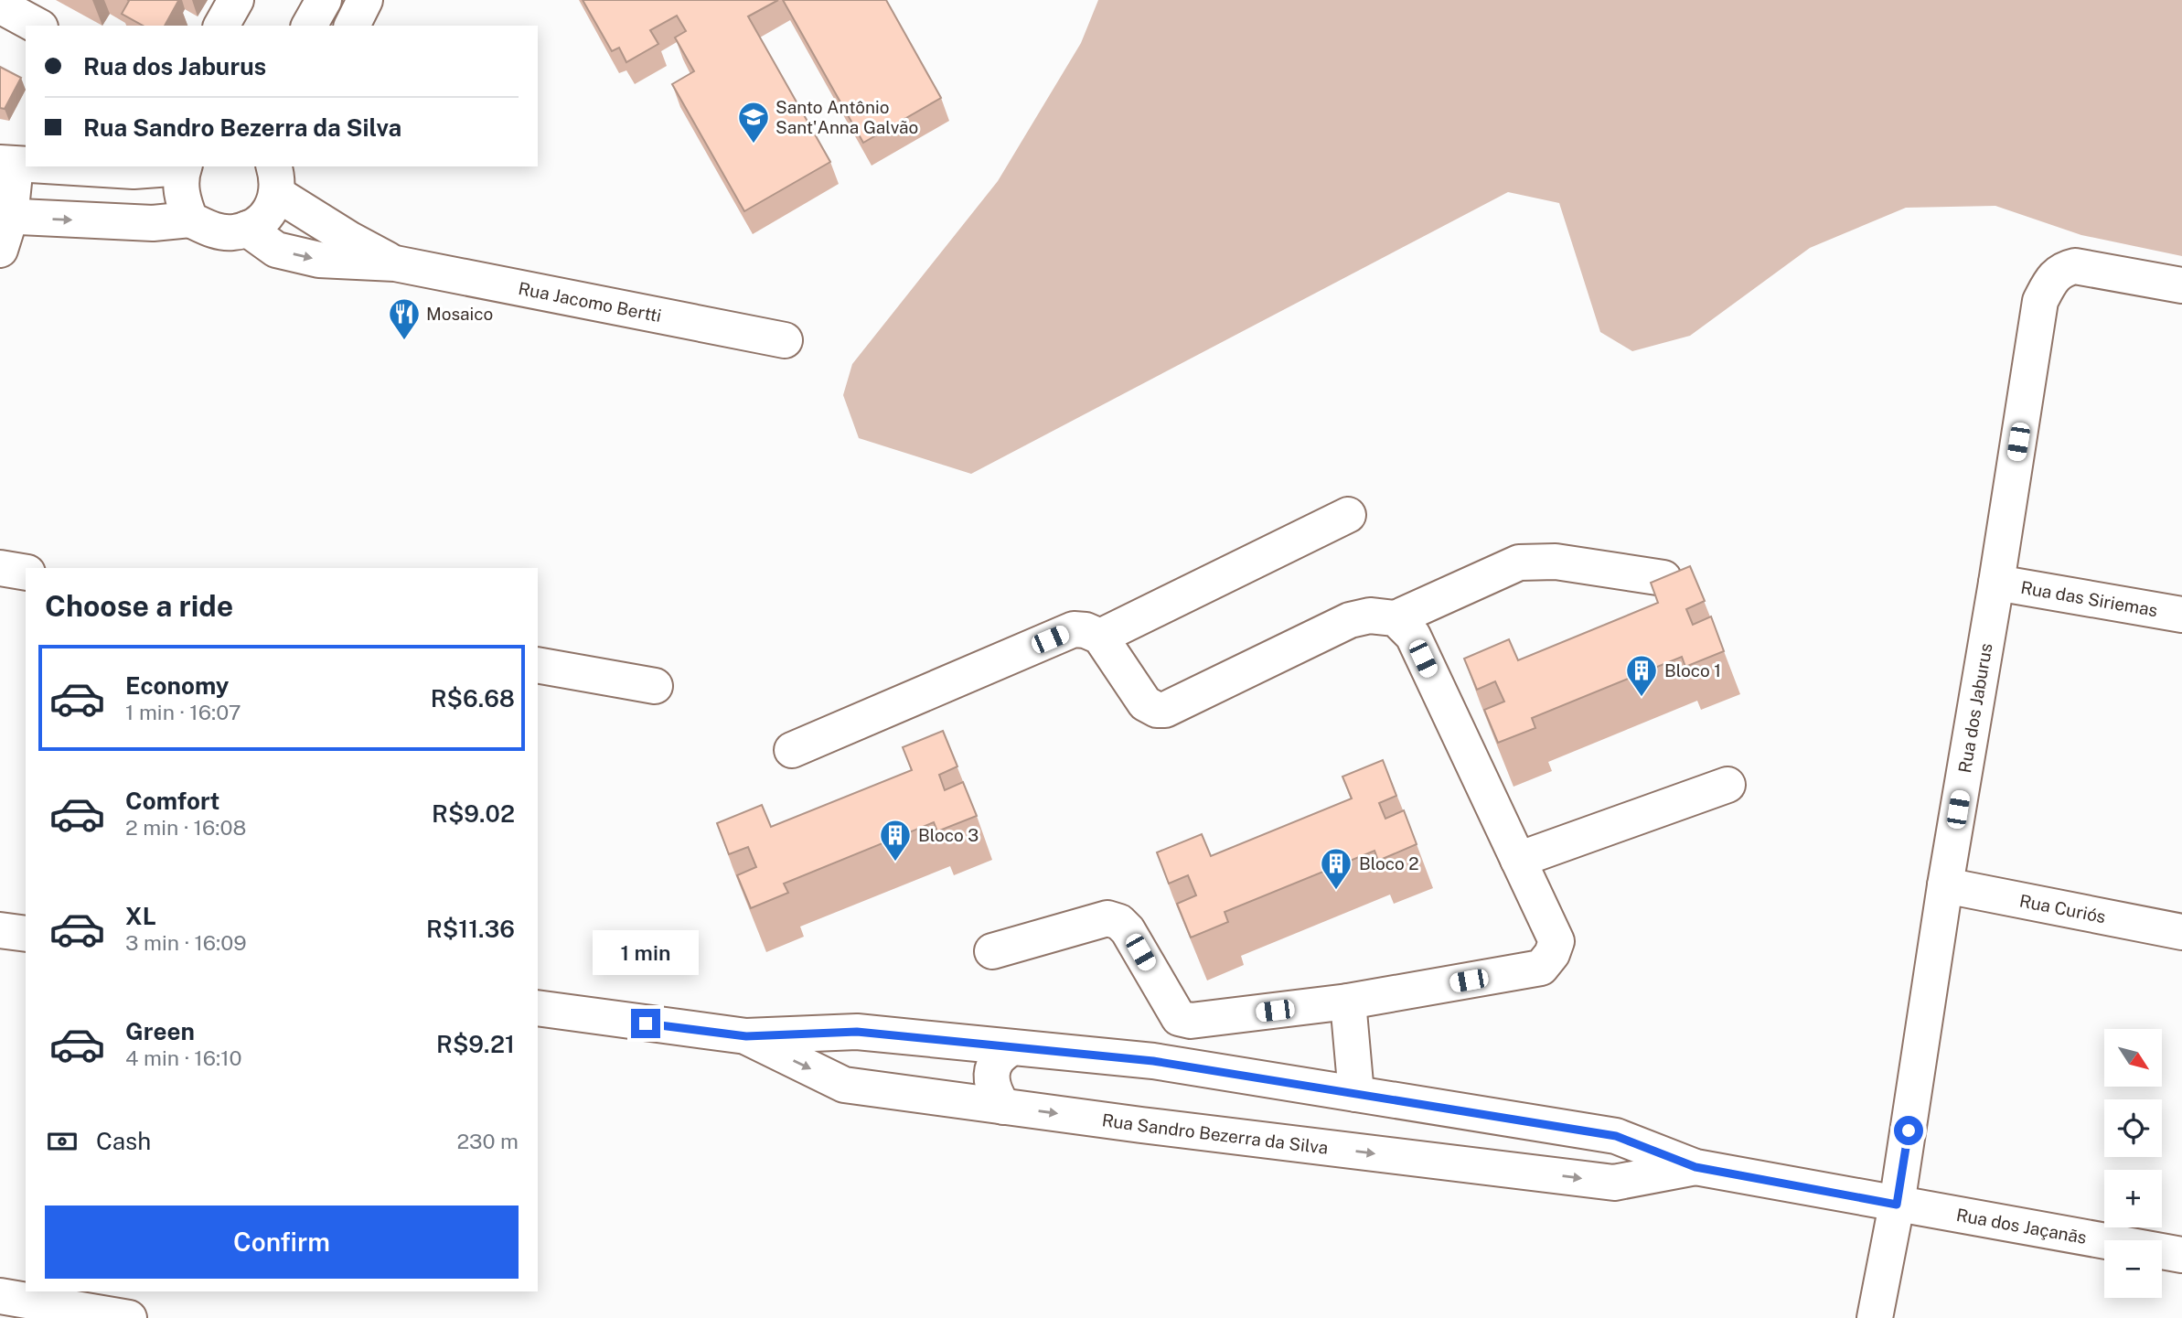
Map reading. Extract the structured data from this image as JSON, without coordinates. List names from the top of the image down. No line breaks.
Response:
{"streets":{"street":["Rua Jacomo Bertti","Rua das Siriemas","Rua dos Jaburus","Rua Curiós","Rua Sandro Bezerra da Silva","Rua dos Jaçanãs"]},"crossings":[["Rua das Siriemas","Rua dos Jaburus"],["Rua dos Jaburus","Rua Curiós"],["Rua dos Jaburus","Rua Sandro Bezerra da Silva"],["Rua dos Jaburus","Rua dos Jaçanãs"],["Rua Sandro Bezerra da Silva","Rua dos Jaçanãs"]],"places":{"school or university":["Santo Antônio Sant'Anna Galvão"],"restaurant":["Mosaico"],"building":["Bloco 1","Bloco 3","Bloco 2"]},"north":"bottom right","page":{"banner":["Rua dos Jaburus","Rua Sandro Bezerra da Silva"],"heading":"Choose a ride","list":[{"name":"Economy","note":"1 min · 16:07","value":"R$6.68"},{"name":"Comfort","note":"2 min · 16:08","value":"R$9.02"},{"name":"XL","note":"3 min · 16:09","value":"R$11.36"},{"name":"Green","note":"4 min · 16:10","value":"R$9.21"}],"bubble":"1 min","map_buttons":["+","−"],"pay":["Cash","230 m"],"buttons":"Confirm"}}
